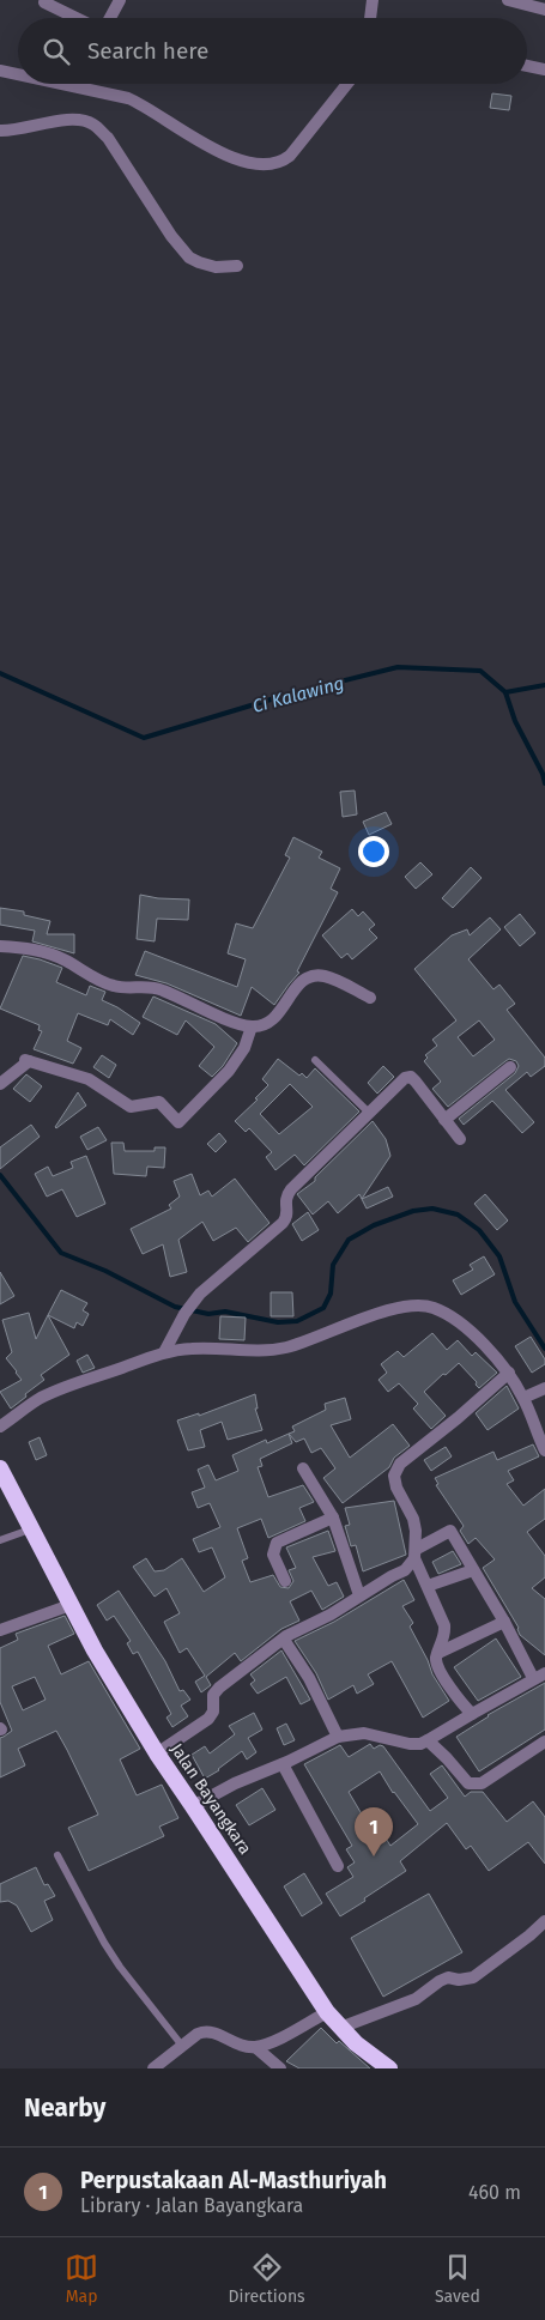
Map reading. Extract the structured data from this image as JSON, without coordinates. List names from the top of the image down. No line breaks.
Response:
{"streets":{"highway":["Jalan Bayangkara"]},"water":["Ci Kalawing"],"page":{"search":"Search here","pins":"1","heading":"Nearby","list":[{"mark":"1","name":"Perpustakaan Al-Masthuriyah","note":"Library · Jalan Bayangkara","value":"460 m"}],"nav":["Map","Directions","Saved"]}}
